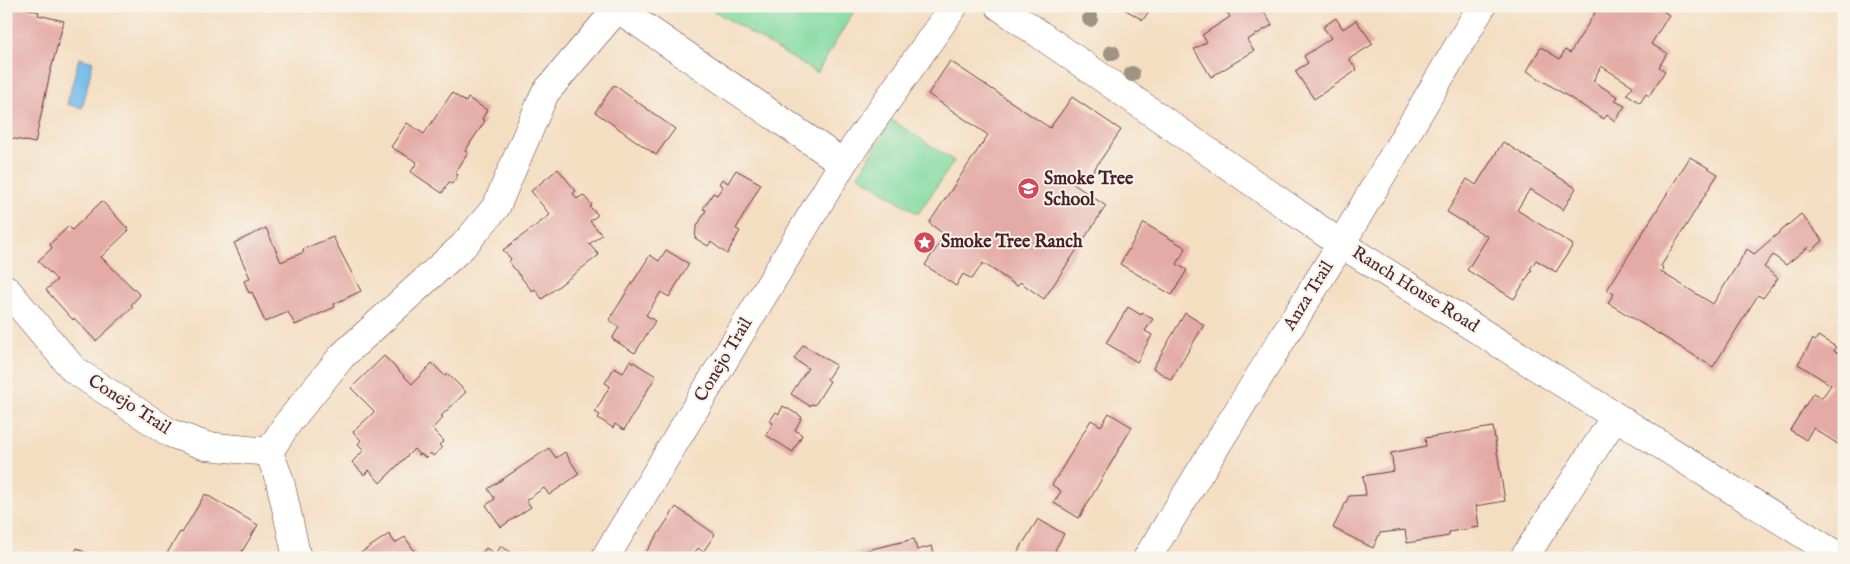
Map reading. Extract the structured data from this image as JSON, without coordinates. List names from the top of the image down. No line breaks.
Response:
{"streets":{"street":["Ranch House Road","Anza Trail","Conejo Trail"]},"crossings":[["Ranch House Road","Anza Trail"]],"places":{"school or university":["Smoke Tree School"],"place":["Smoke Tree Ranch"]}}
